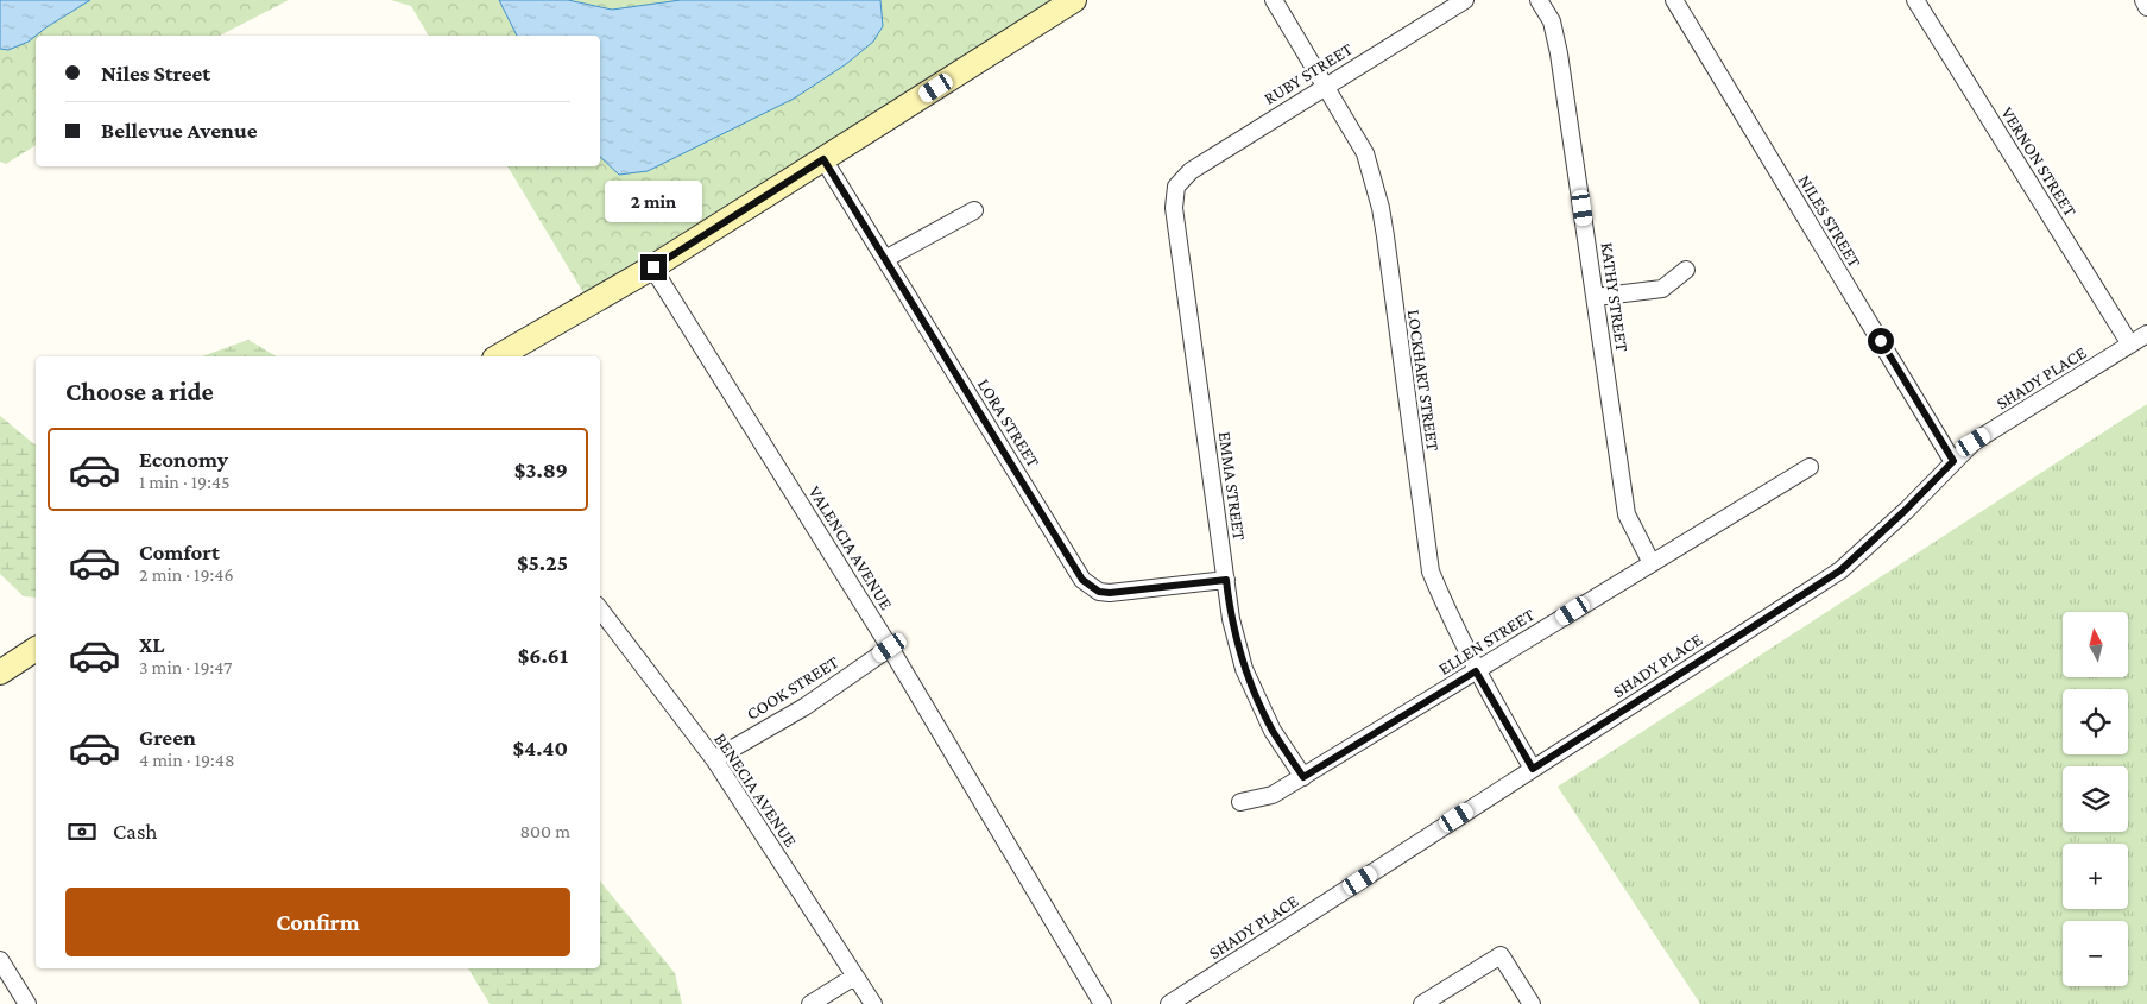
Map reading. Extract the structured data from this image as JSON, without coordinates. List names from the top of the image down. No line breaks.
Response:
{"streets":{"street":["RUBY STREET","VERNON STREET","NILES STREET","KATHY STREET","SHADY PLACE","LOCKHART STREET","LORA STREET","EMMA STREET","VALENCIA AVENUE","ELLEN STREET","COOK STREET","BENECIA AVENUE"]},"crossings":[["RUBY STREET","LOCKHART STREET"],["RUBY STREET","EMMA STREET"],["VERNON STREET","SHADY PLACE"],["NILES STREET","SHADY PLACE"],["KATHY STREET","ELLEN STREET"],["SHADY PLACE","LOCKHART STREET"],["LOCKHART STREET","ELLEN STREET"],["LORA STREET","EMMA STREET"],["EMMA STREET","ELLEN STREET"],["VALENCIA AVENUE","COOK STREET"],["COOK STREET","BENECIA AVENUE"]],"north":"top","page":{"banner":["Niles Street","Bellevue Avenue"],"bubble":"2 min","heading":"Choose a ride","list":[{"name":"Economy","note":"1 min · 19:45","value":"$3.89"},{"name":"Comfort","note":"2 min · 19:46","value":"$5.25"},{"name":"XL","note":"3 min · 19:47","value":"$6.61"},{"name":"Green","note":"4 min · 19:48","value":"$4.40"}],"map_buttons":["+","−"],"pay":["Cash","800 m"],"buttons":"Confirm"}}
